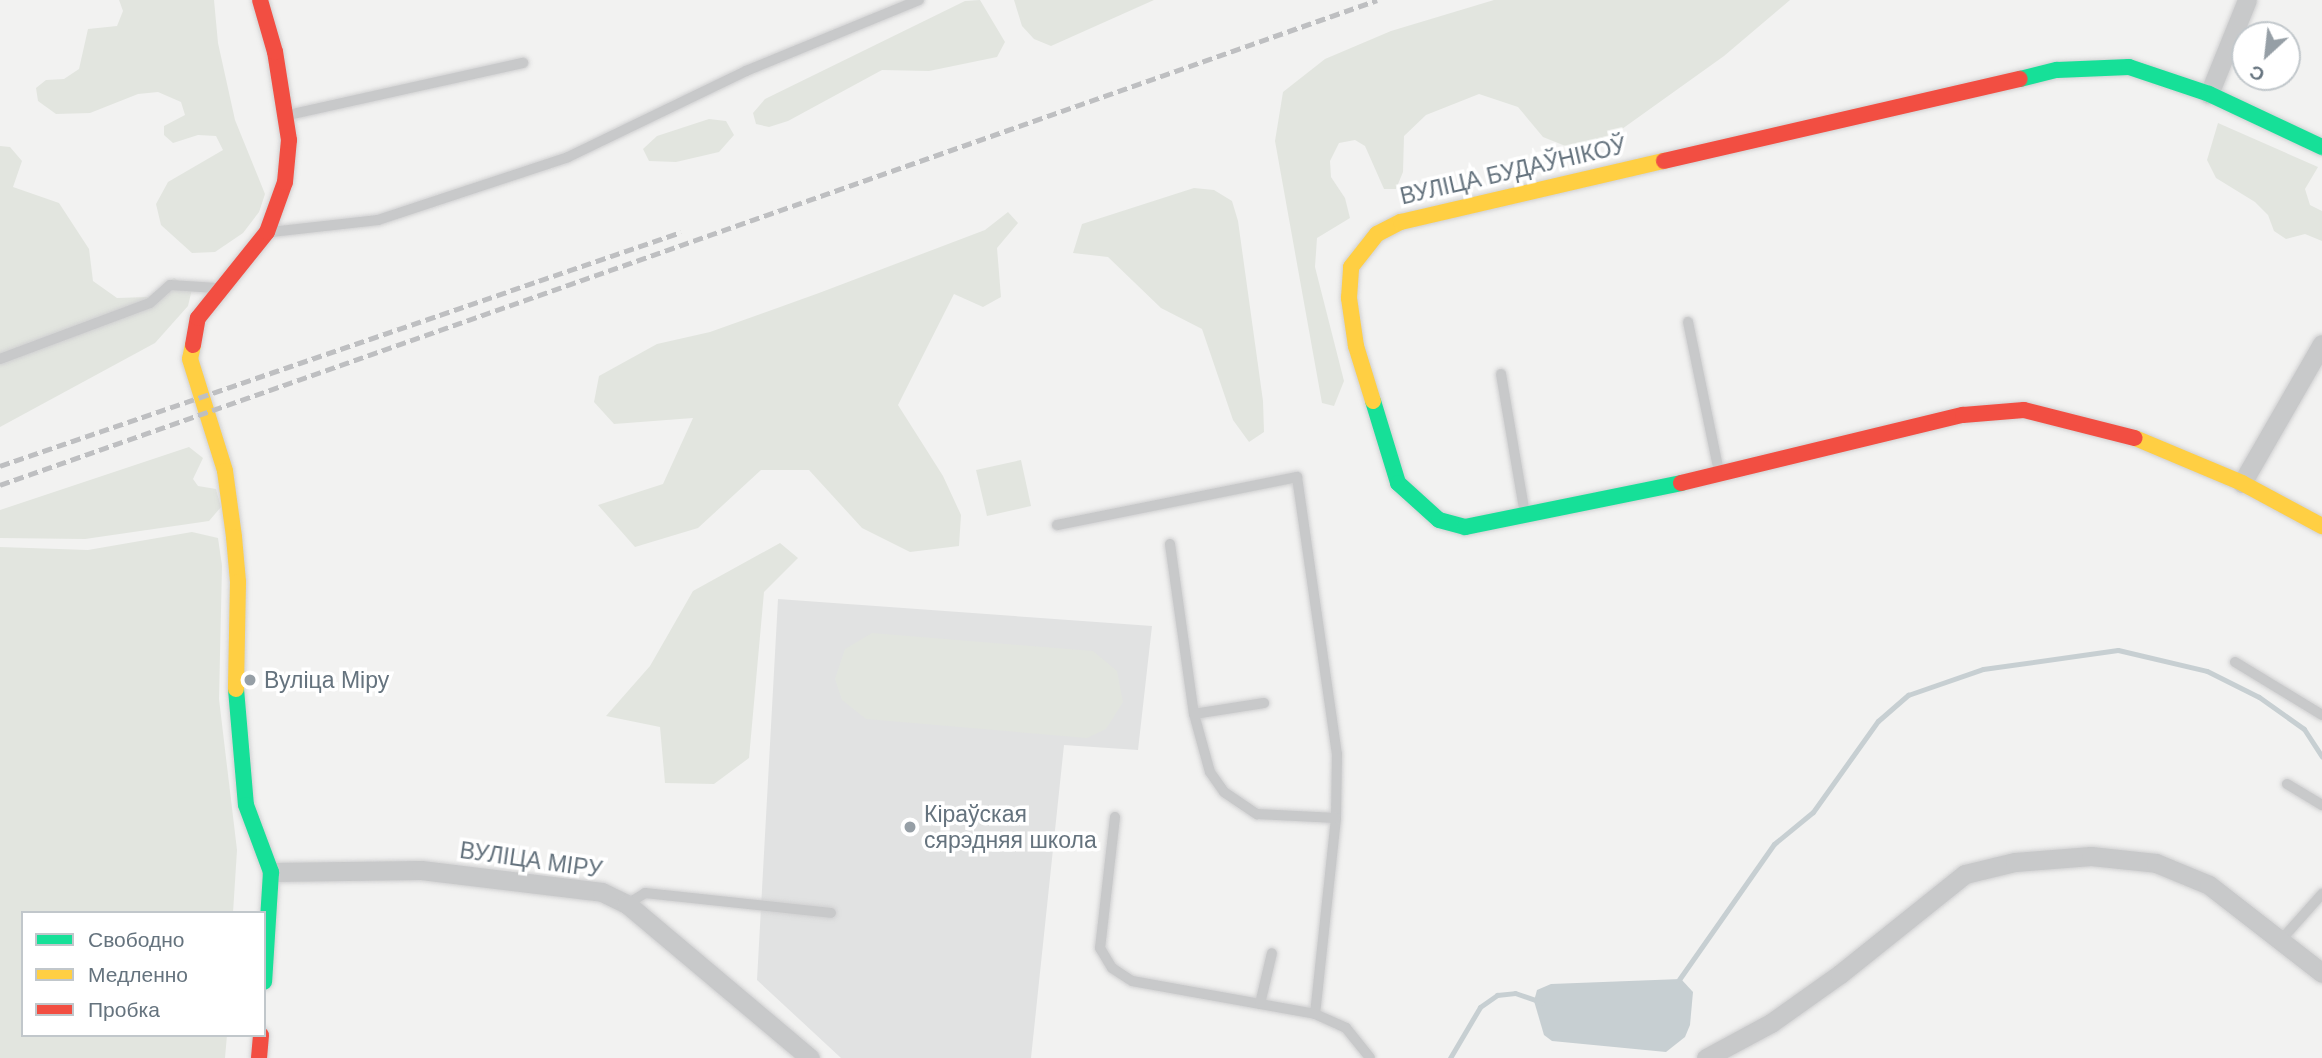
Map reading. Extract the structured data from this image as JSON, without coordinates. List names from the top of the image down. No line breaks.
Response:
{"streets":{"street":["ВУЛІЦА БУДАЎНІКОЎ","ВУЛІЦА МІРУ"]},"places":["Вуліца Міру","Кіраўская сярэдняя школа"],"legend":["Свободно","Медленно","Пробка"],"north":"bottom left"}
